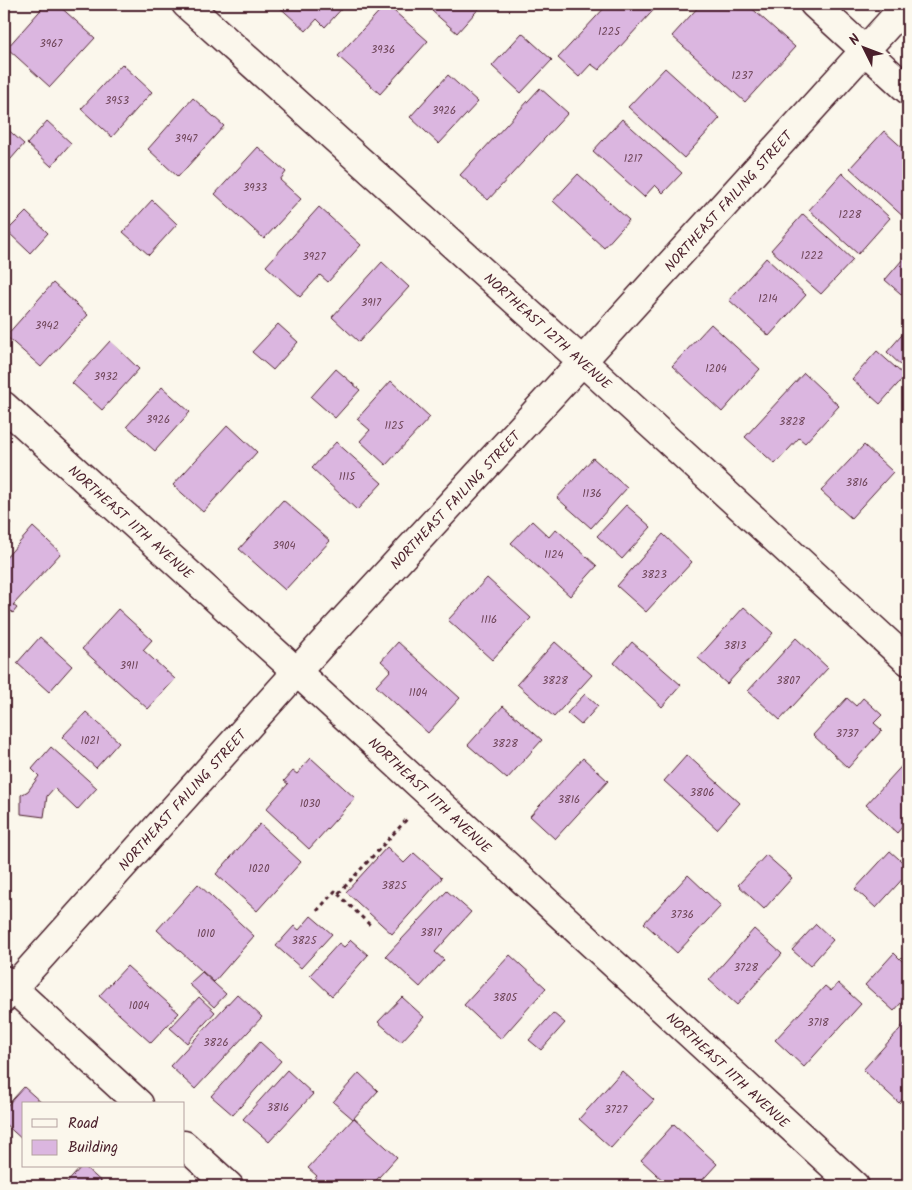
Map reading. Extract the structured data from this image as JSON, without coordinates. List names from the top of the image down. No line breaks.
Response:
{"streets":{"street":["NORTHEAST FAILING STREET","NORTHEAST 12TH AVENUE","NORTHEAST 11TH AVENUE"]},"crossings":[["NORTHEAST FAILING STREET","NORTHEAST 12TH AVENUE"],["NORTHEAST FAILING STREET","NORTHEAST 11TH AVENUE"]],"house_numbers":["1225","3967","3936","1237","3953","3926","3947","1217","3933","1228","1222","3927","1214","3917","3942","1204","3932","3926","3828","1125","1115","3816","1136","3904","1124","3823","1116","3813","3911","3828","3807","1104","3737","1021","3828","3806","3816","1030","1020","3825","3736","3817","1010","3825","3728","3805","1004","3718","3826","3816","3727"],"legend":["Road","Building"],"north":"top left"}
